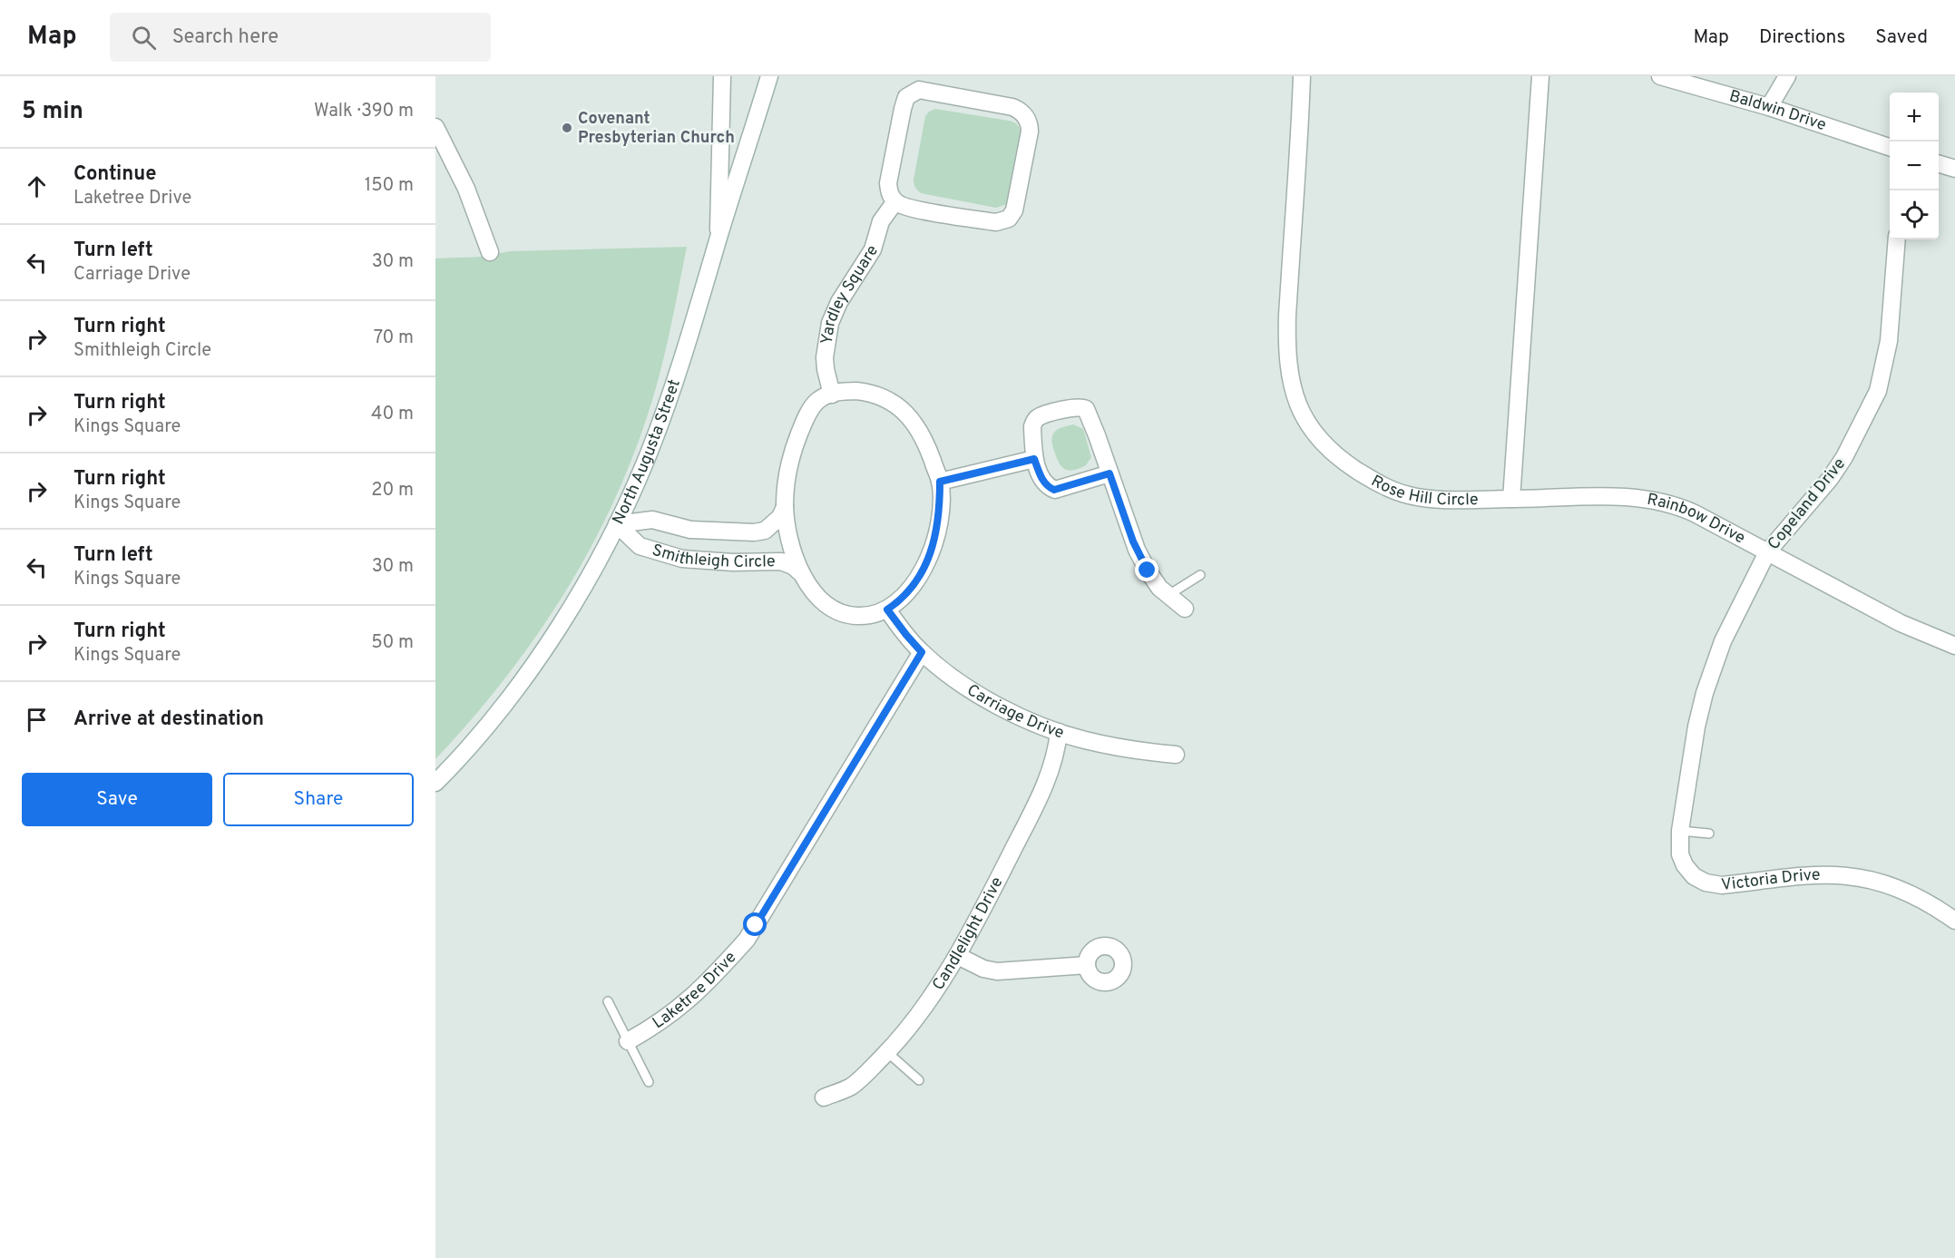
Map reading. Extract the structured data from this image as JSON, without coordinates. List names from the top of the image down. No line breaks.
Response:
{"streets":{"street":["Baldwin Drive","Yardley Square","North Augusta Street","Rose Hill Circle","Copeland Drive","Rainbow Drive","Smithleigh Circle","Carriage Drive","Victoria Drive","Candlelight Drive","Laketree Drive"]},"crossings":[["Yardley Square","Smithleigh Circle"],["Yardley Square","Carriage Drive"],["North Augusta Street","Smithleigh Circle"],["Rose Hill Circle","Rainbow Drive"],["Copeland Drive","Rainbow Drive"],["Copeland Drive","Victoria Drive"],["Smithleigh Circle","Carriage Drive"],["Carriage Drive","Candlelight Drive"],["Carriage Drive","Laketree Drive"]],"places":["Covenant Presbyterian Church"],"page":{"header":"Map","search":"Search here","nav":["Map","Directions","Saved"],"heading":["5 min","Walk · 390 m"],"map_buttons":["+","−"],"list":[["Continue","Laketree Drive","150 m"],["Turn left","Carriage Drive","30 m"],["Turn right","Smithleigh Circle","70 m"],["Turn right","Kings Square","40 m"],["Turn right","Kings Square","20 m"],["Turn left","Kings Square","30 m"],["Turn right","Kings Square","50 m"],"Arrive at destination"],"buttons":["Save","Share"]}}
